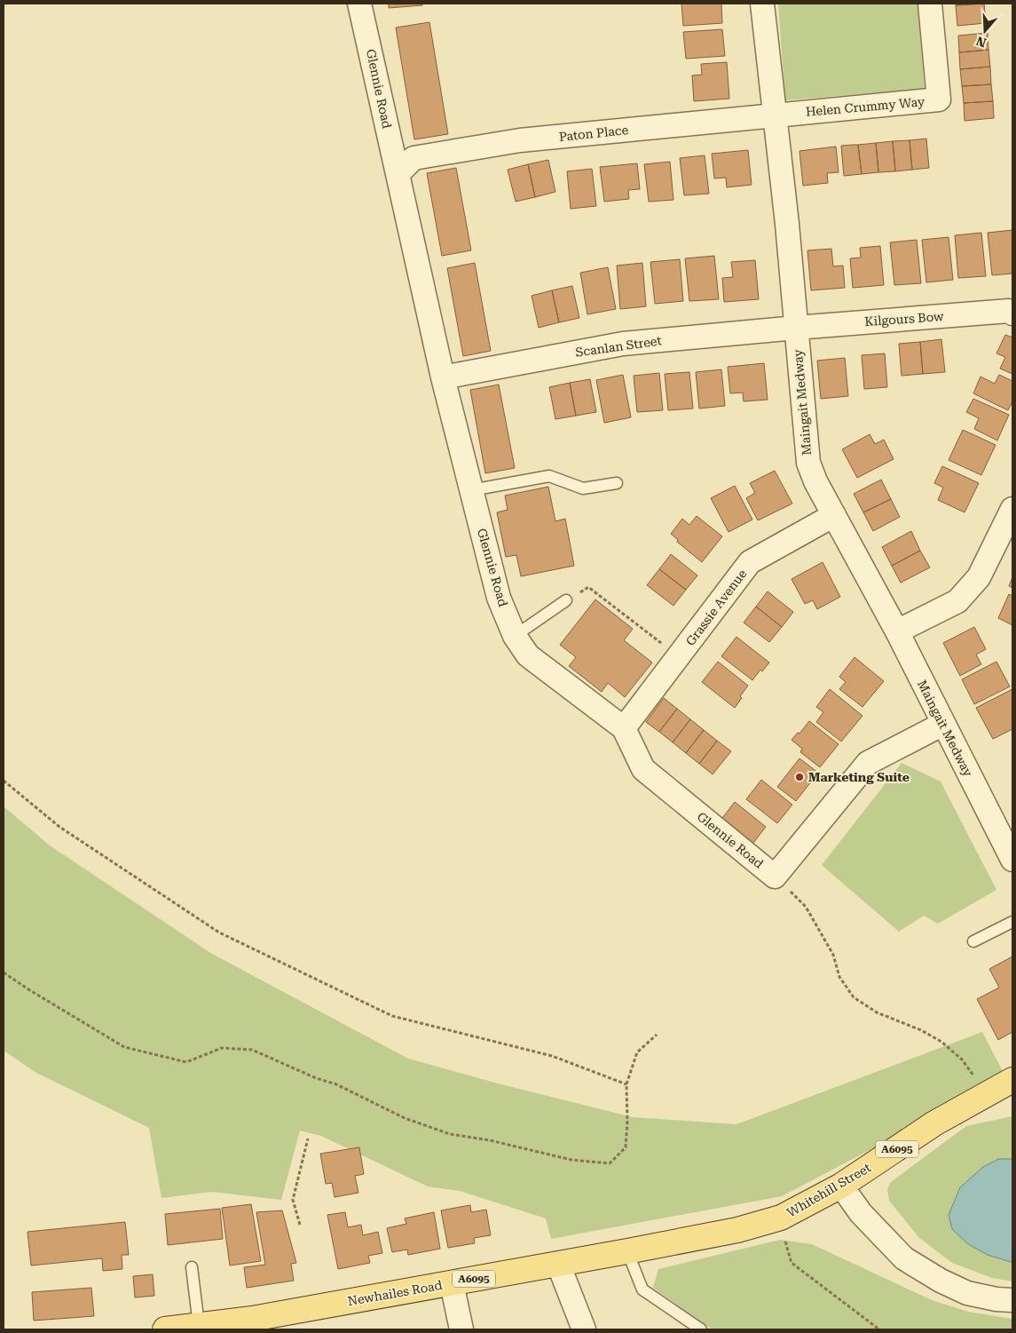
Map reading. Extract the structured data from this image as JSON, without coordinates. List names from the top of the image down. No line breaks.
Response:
{"streets":{"main road":["A6095","Whitehill Street","Newhailes Road"],"street":["Glennie Road","Helen Crummy Way","Paton Place","Kilgours Bow","Scanlan Street","Maingait Medway","Grassie Avenue"]},"crossings":[["Glennie Road","Paton Place"],["Glennie Road","Scanlan Street"],["Glennie Road","Grassie Avenue"],["Helen Crummy Way","Paton Place"],["Helen Crummy Way","Maingait Medway"],["Paton Place","Maingait Medway"],["Kilgours Bow","Scanlan Street"],["Kilgours Bow","Maingait Medway"],["Scanlan Street","Maingait Medway"],["Maingait Medway","Grassie Avenue"],["Whitehill Street","Newhailes Road"]],"places":["Marketing Suite"],"north":"bottom"}
